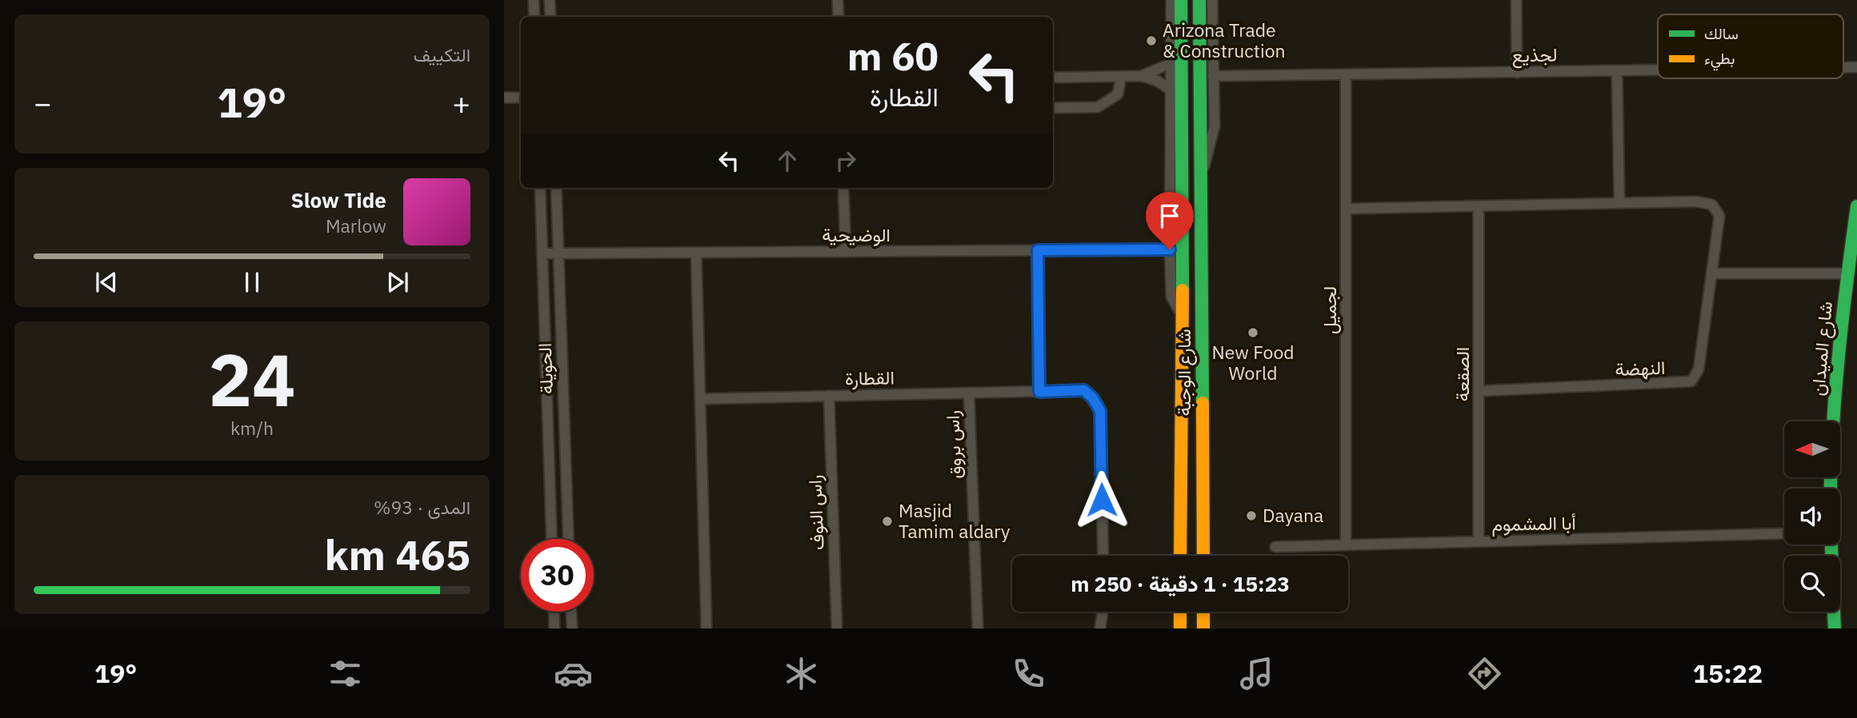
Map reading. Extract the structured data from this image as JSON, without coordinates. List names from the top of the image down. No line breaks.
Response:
{"streets":{"street":["لجذيع","الوضيحية","لجميل","شارع الميدان","الحويلة","النهضة","شارع الوجبة","الصقعة","القطارة","راس بروق","راس النوف","أبا المشموم"]},"crossings":[["لجذيع","لجميل"],["لجذيع","شارع الوجبة"],["الوضيحية","الحويلة"],["الوضيحية","شارع الوجبة"],["لجميل","النهضة"],["لجميل","أبا المشموم"],["النهضة","الصقعة"],["الصقعة","أبا المشموم"],["القطارة","راس بروق"],["القطارة","راس النوف"]],"places":["Arizona Trade & Construction","New Food World","Dayana","Masjid Tamim aldary"],"legend":["سالك","بطيء"],"north":"left","page":{"tile":["التكييف",["24","km/h"],["المدى · 93%","465 km"]],"turn":["60 m","القطارة"],"heat":["−","19°","+"],"song":["Slow Tide","Marlow"],"limit":"30","trip":"15:23 · 1 دقيقة · 250 m","tabs":["15:22","19°"]}}
